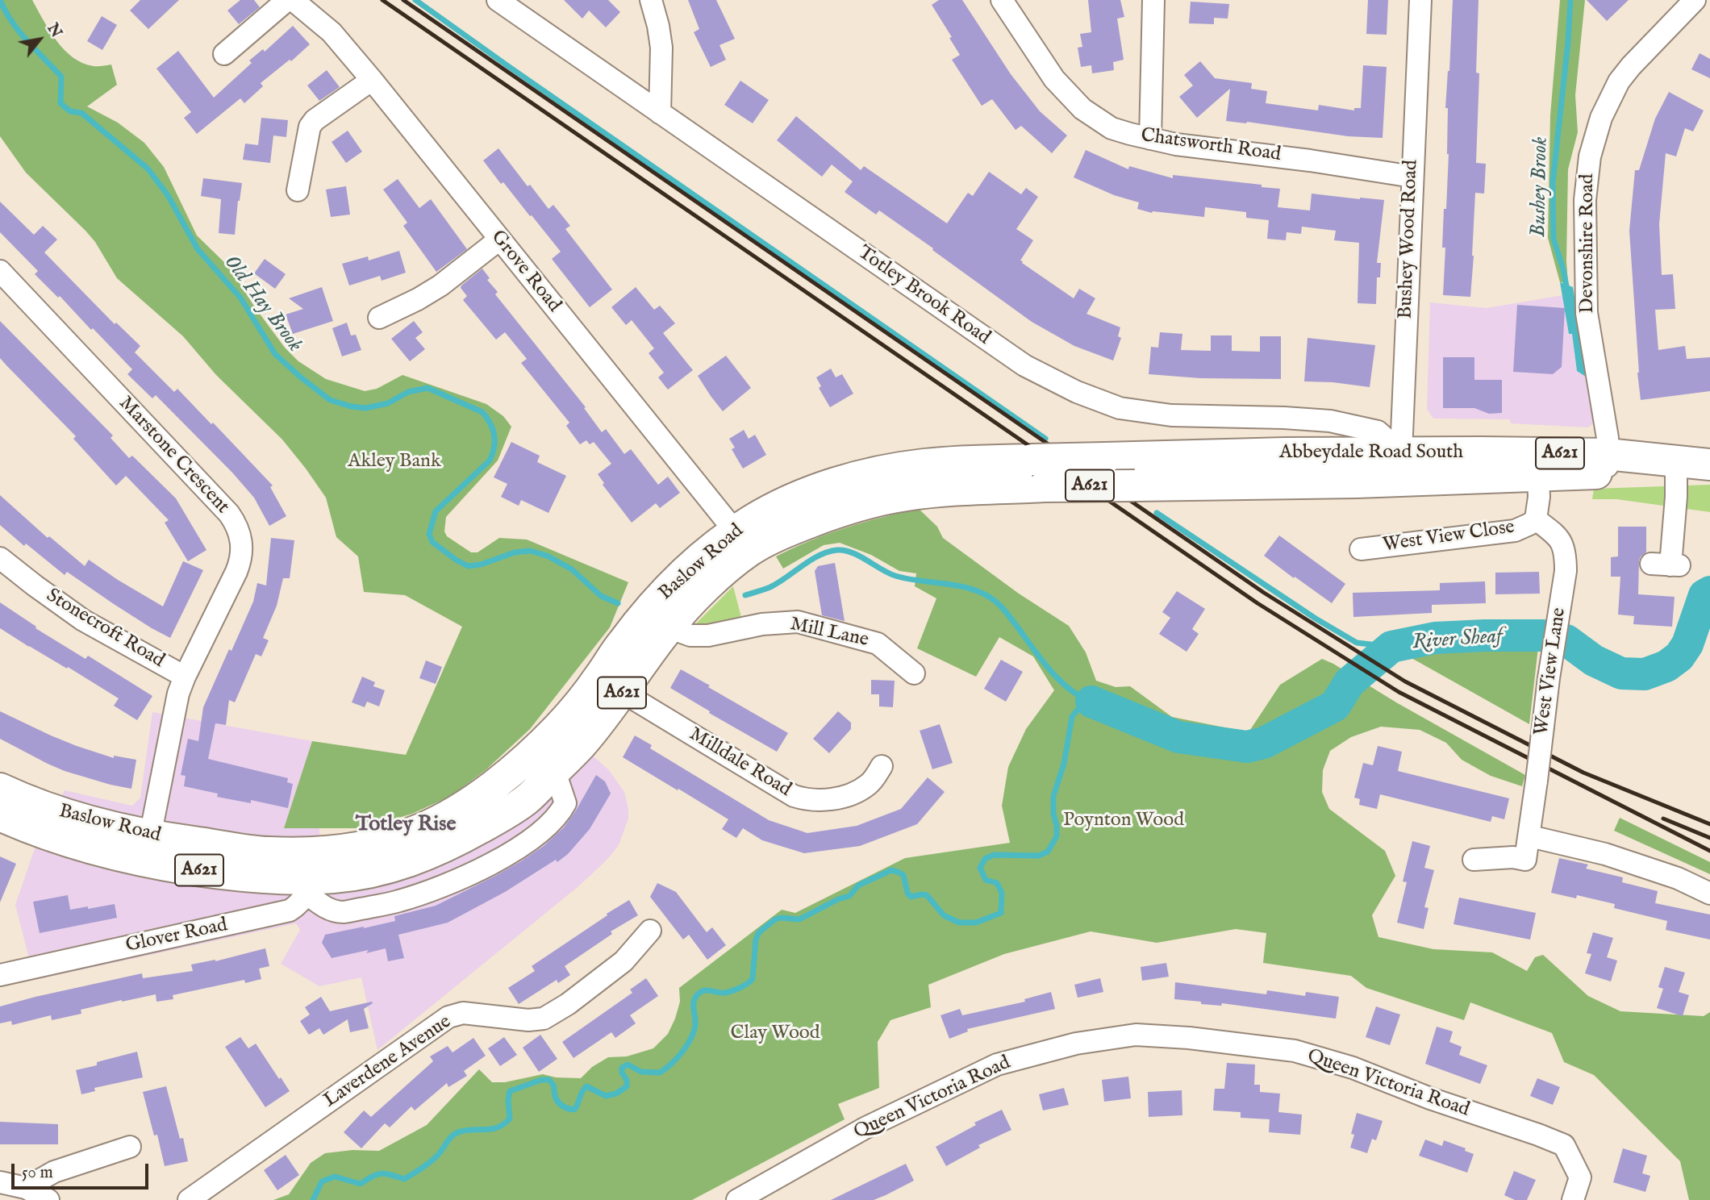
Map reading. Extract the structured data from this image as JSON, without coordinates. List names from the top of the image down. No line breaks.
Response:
{"streets":{"main road":["Abbeydale Road South","A621","Baslow Road"],"street":["Chatsworth Road","Bushey Wood Road","Devonshire Road","Grove Road","Totley Brook Road","Marstone Crescent","West View Close","Stonecroft Road","Mill Lane","West View Lane","Milldale Road","Glover Road","Laverdene Avenue","Queen Victoria Road"]},"crossings":[["Chatsworth Road","Bushey Wood Road"],["Bushey Wood Road","Totley Brook Road"],["Bushey Wood Road","Abbeydale Road South"],["Bushey Wood Road","A621"],["Devonshire Road","Abbeydale Road South"],["Grove Road","A621"],["Grove Road","Baslow Road"],["Totley Brook Road","Abbeydale Road South"],["Totley Brook Road","A621"],["Abbeydale Road South","A621"],["Abbeydale Road South","West View Close"],["Abbeydale Road South","Baslow Road"],["A621","Baslow Road"],["A621","Mill Lane"],["A621","Milldale Road"],["A621","Glover Road"],["Marstone Crescent","Baslow Road"],["Marstone Crescent","Stonecroft Road"],["West View Close","West View Lane"],["Baslow Road","Milldale Road"],["Baslow Road","Glover Road"]],"districts":["Totley Rise"],"water":["Bushey Brook","Old Hay Brook","River Sheaf"],"parks":["Akley Bank","Poynton Wood","Clay Wood"],"scale_bar":"50 m","north":"top right"}
